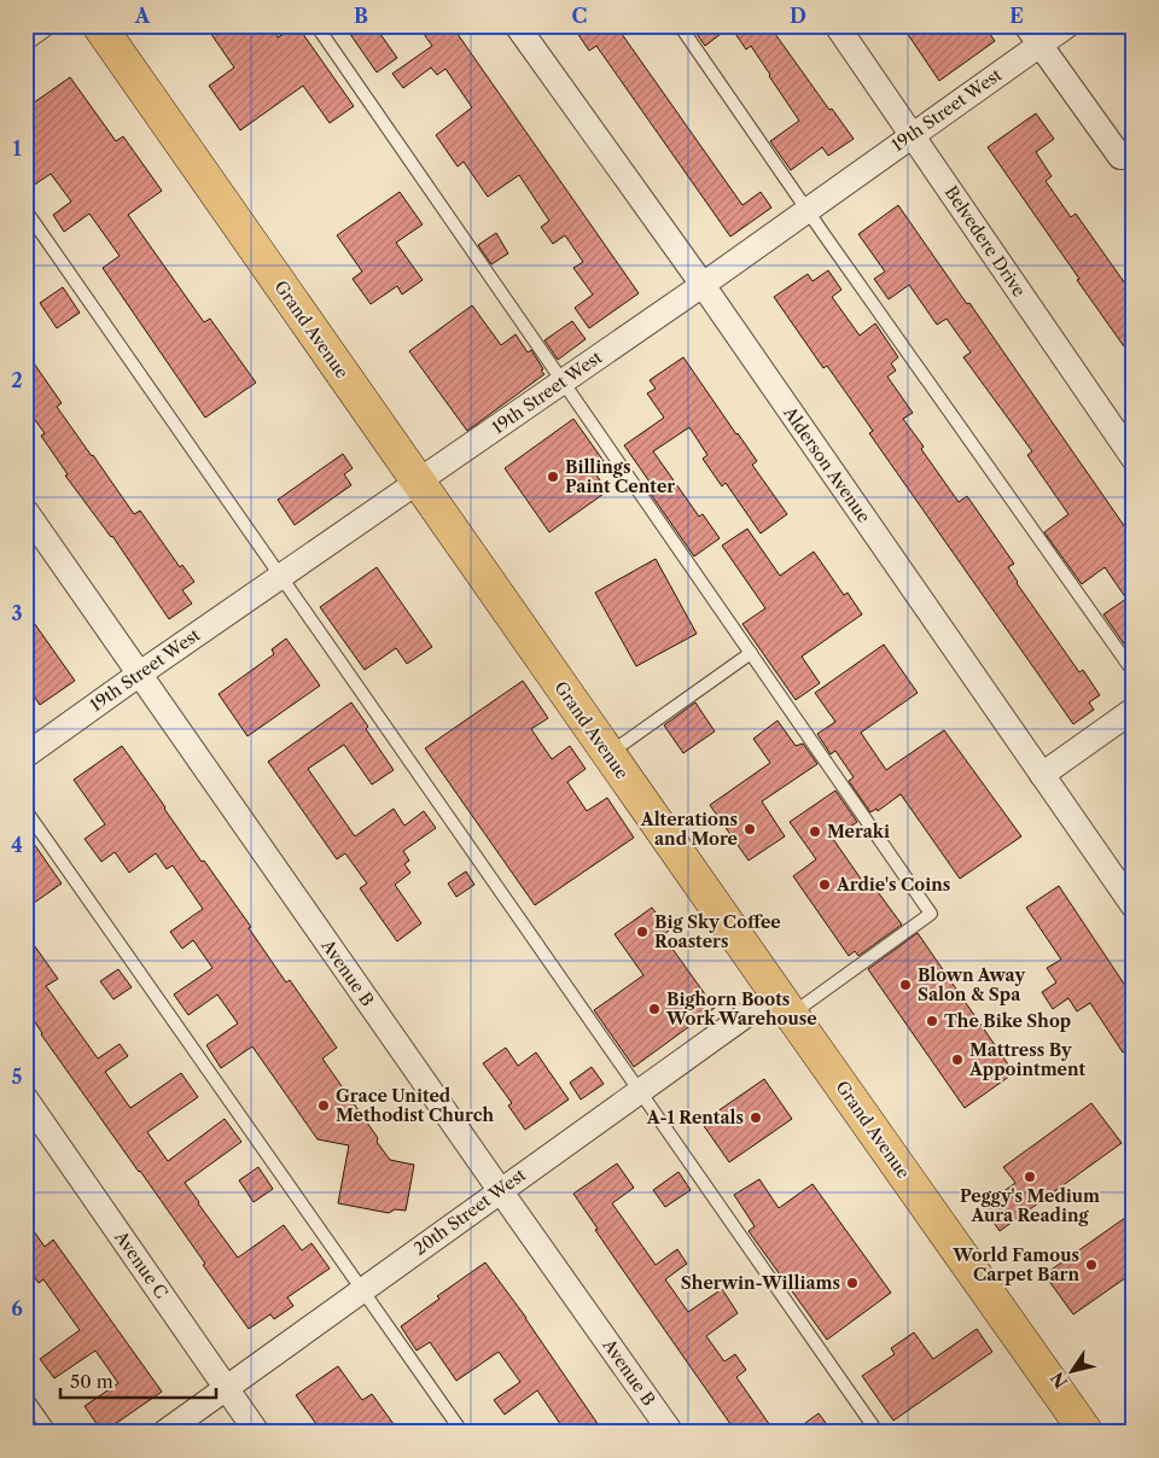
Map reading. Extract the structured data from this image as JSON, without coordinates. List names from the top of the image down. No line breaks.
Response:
{"streets":{"main road":["Grand Avenue"],"street":["19th Street West","Belvedere Drive","Alderson Avenue","Avenue B","20th Street West","Avenue C"]},"crossings":[["19th Street West","Belvedere Drive"],["19th Street West","Grand Avenue"],["19th Street West","Alderson Avenue"],["19th Street West","Avenue B"],["Grand Avenue","20th Street West"],["Avenue B","20th Street West"],["20th Street West","Avenue C"]],"places":["Billings Paint Center","Alterations and More","Meraki","Ardie's Coins","Big Sky Coffee Roasters","Blown Away Salon & Spa","Bighorn Boots Work Warehouse","The Bike Shop","Mattress By Appointment","Grace United Methodist Church","A-1 Rentals","Peggy's Medium Aura Reading","World Famous Carpet Barn","Sherwin-Williams"],"scale_bar":"50 m","north":"bottom left","grid":{"columns":["A","B","C","D","E"],"rows":["1","2","3","4","5","6"]}}
